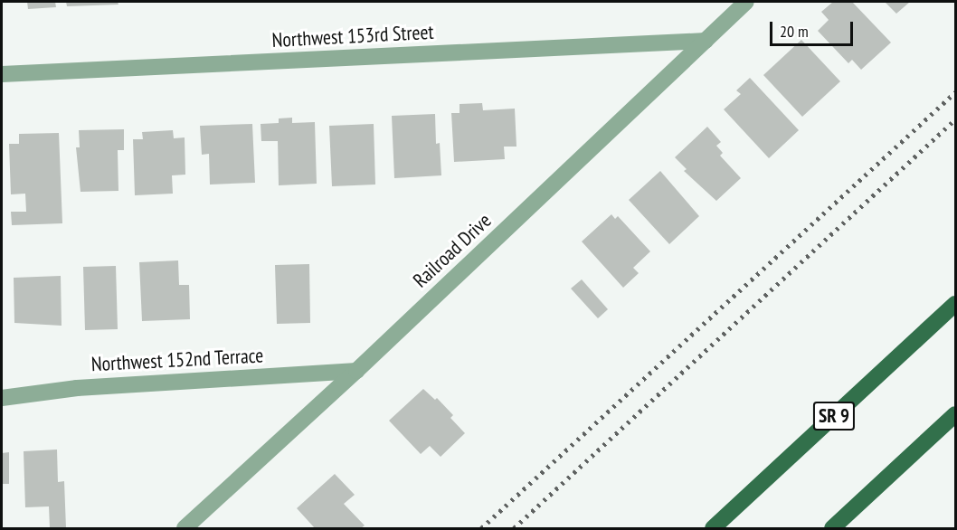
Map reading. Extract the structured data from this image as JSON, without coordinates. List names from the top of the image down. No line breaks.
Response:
{"streets":{"main road":["SR 9"],"street":["Northwest 153rd Street","Railroad Drive","Northwest 152nd Terrace"]},"crossings":[["Northwest 153rd Street","Railroad Drive"],["Railroad Drive","Northwest 152nd Terrace"]],"scale_bar":"20 m"}
